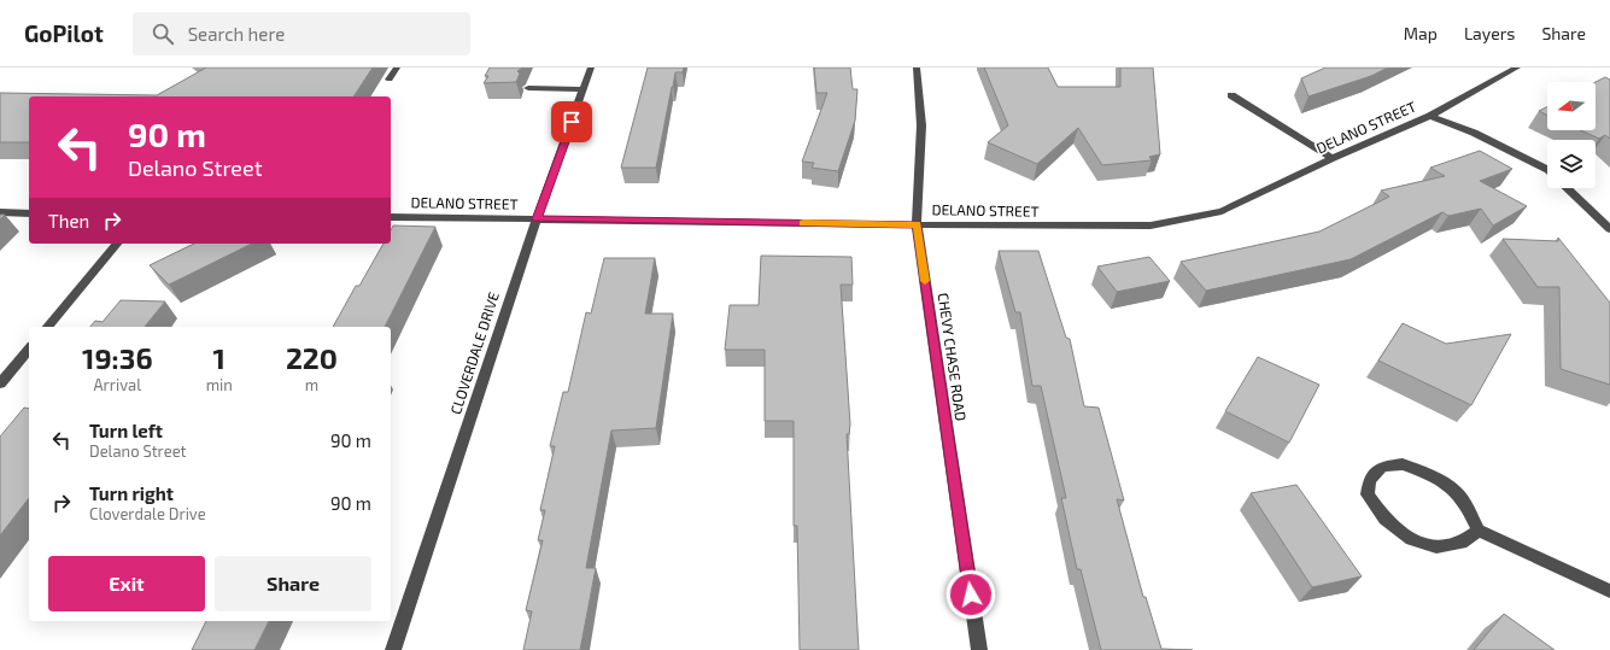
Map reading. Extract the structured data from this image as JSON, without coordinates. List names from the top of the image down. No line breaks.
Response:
{"streets":{"street":["DELANO STREET","CLOVERDALE DRIVE","CHEVY CHASE ROAD"]},"crossings":[["DELANO STREET","CLOVERDALE DRIVE"],["DELANO STREET","CHEVY CHASE ROAD"]],"north":"left","page":{"header":"GoPilot","search":"Search here","nav":["Map","Layers","Share"],"turn":["90 m","Delano Street"],"then":"Then","eta":["19:36","Arrival","1","min","220","m"],"list":[{"name":"Turn left","note":"Delano Street","value":"90 m"},{"name":"Turn right","note":"Cloverdale Drive","value":"90 m"}],"buttons":["Exit","Share"]}}
